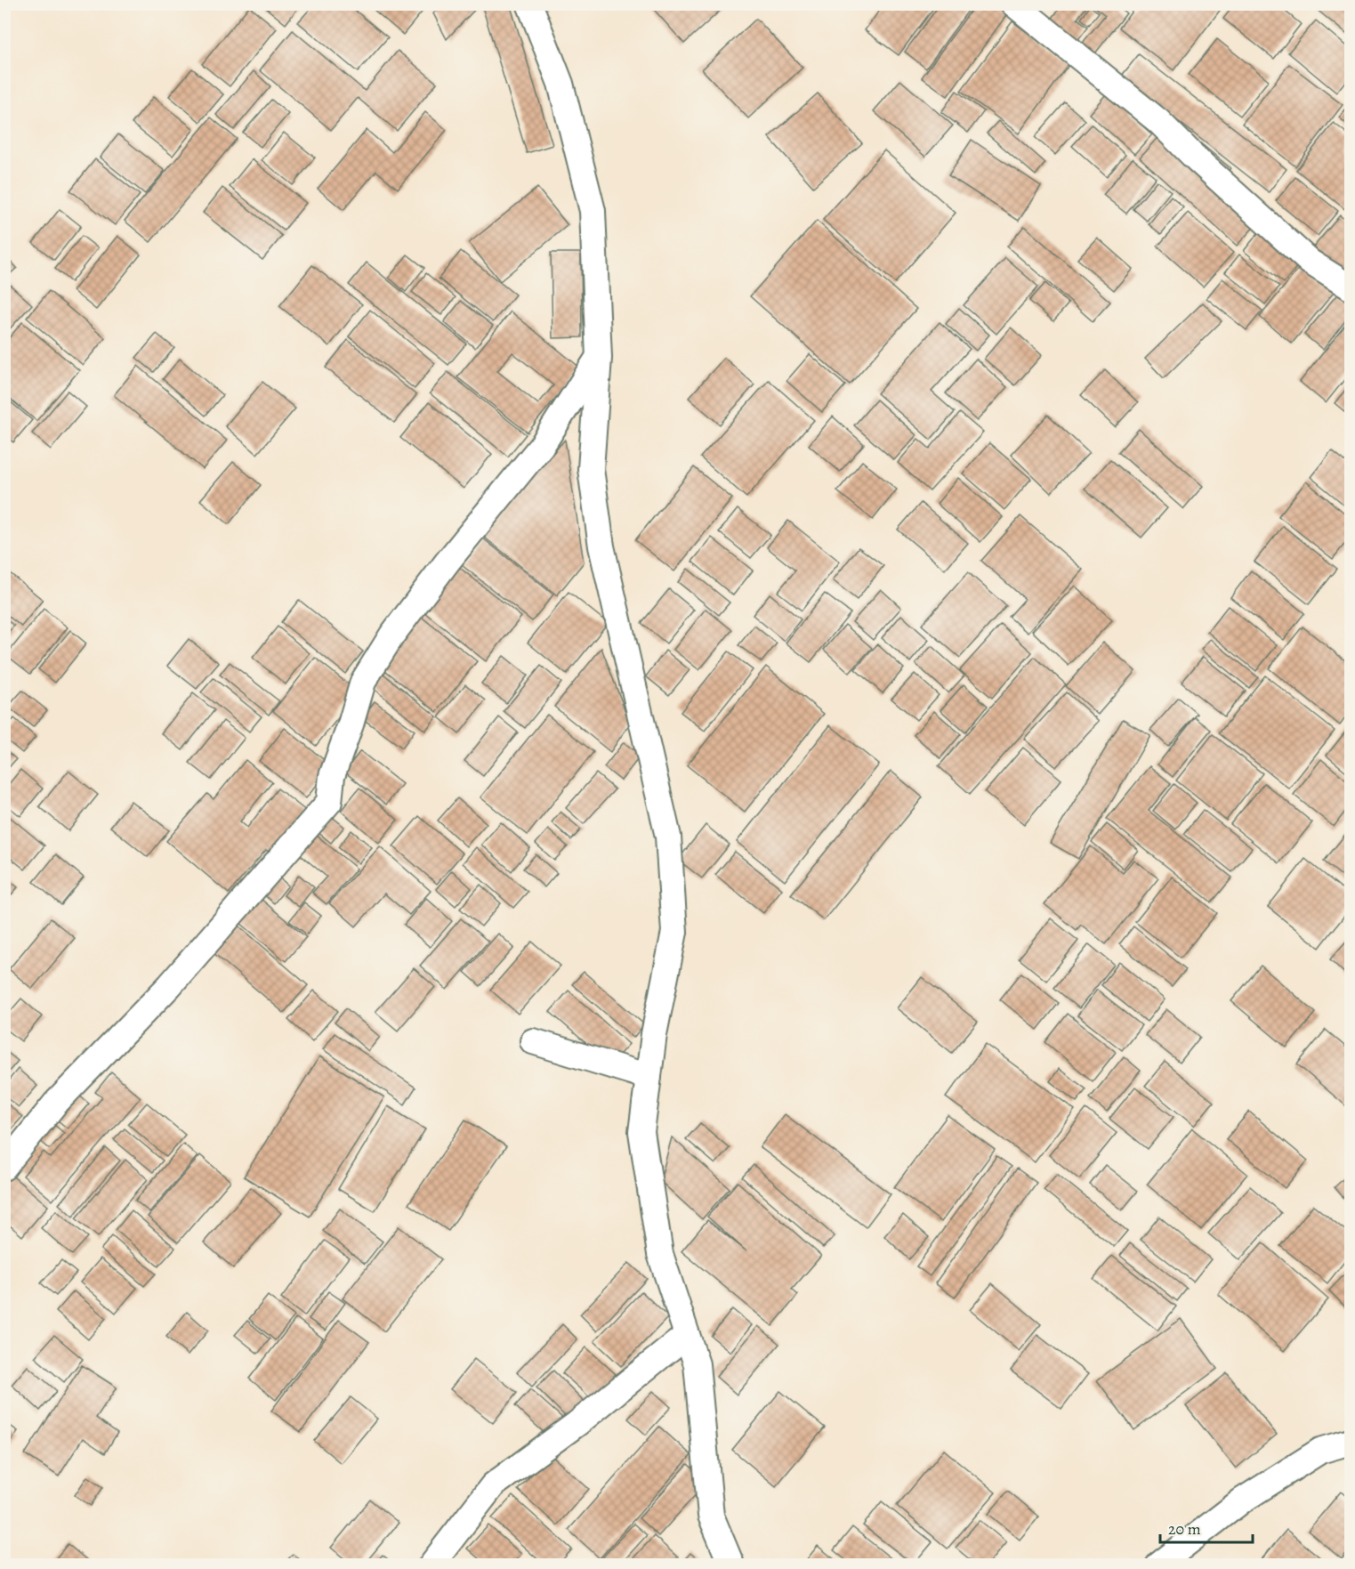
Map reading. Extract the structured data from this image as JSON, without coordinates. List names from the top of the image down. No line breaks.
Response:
{"scale_bar":"20 m"}
